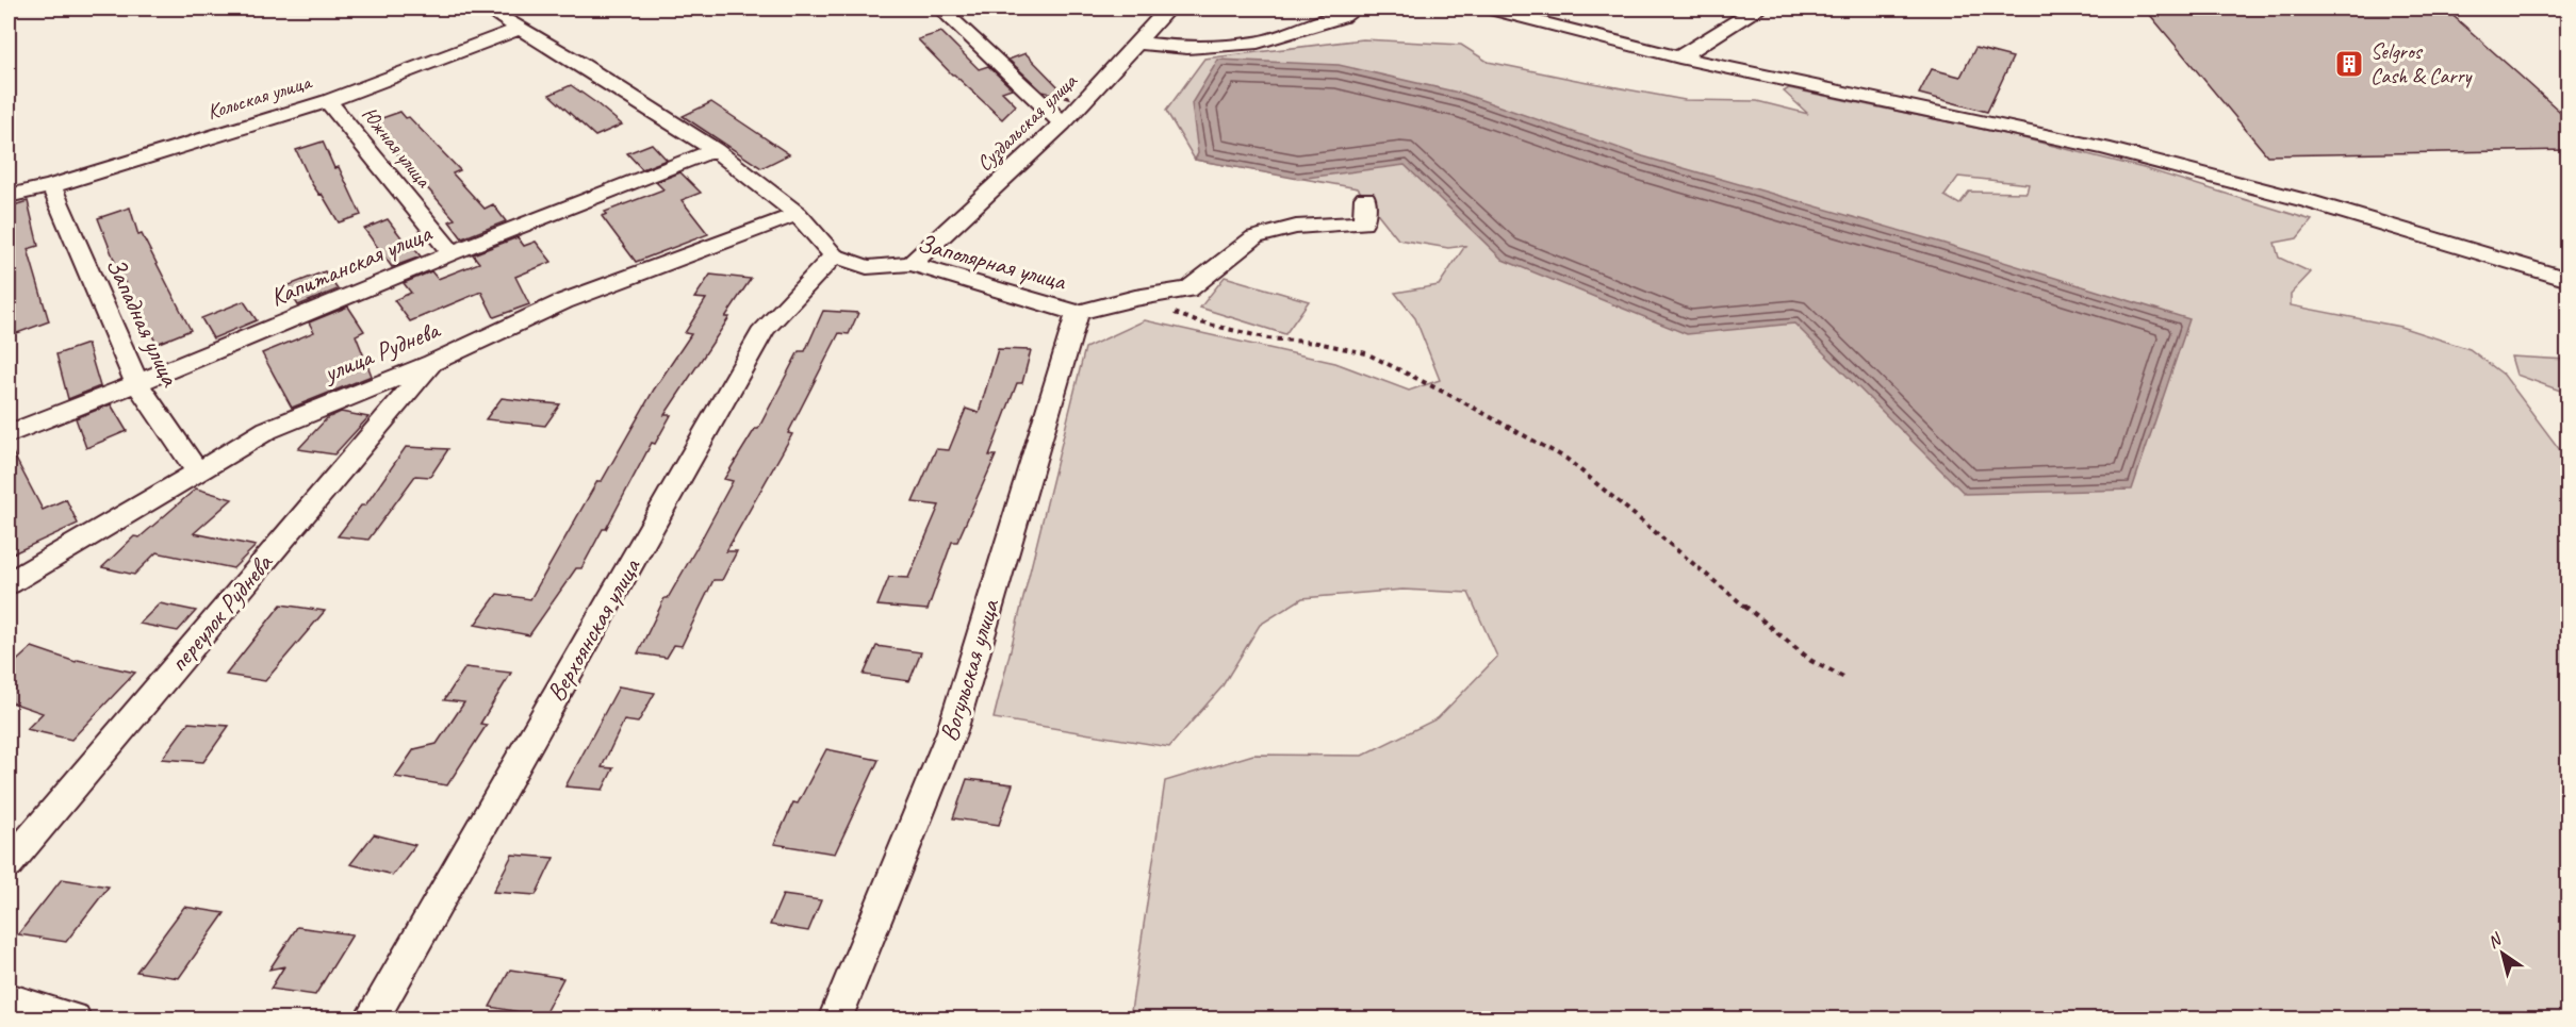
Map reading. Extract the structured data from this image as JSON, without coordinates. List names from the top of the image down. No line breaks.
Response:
{"streets":{"street":["Кольская улица","Суздальская улица","Южная улица","Заполярная улица","Капитанская улица","Западная улица","улица Руднева","переулок Руднева","Верхоянская улица","Вогульская улица"]},"crossings":[["Кольская улица","Южная улица"],["Кольская улица","Заполярная улица"],["Кольская улица","Западная улица"],["Суздальская улица","Заполярная улица"],["Южная улица","Капитанская улица"],["Заполярная улица","Капитанская улица"],["Заполярная улица","улица Руднева"],["Заполярная улица","Верхоянская улица"],["Заполярная улица","Вогульская улица"],["Капитанская улица","Западная улица"],["Западная улица","улица Руднева"],["улица Руднева","переулок Руднева"]],"places":{"building":["Selgros Cash & Carry"]},"north":"top left"}
